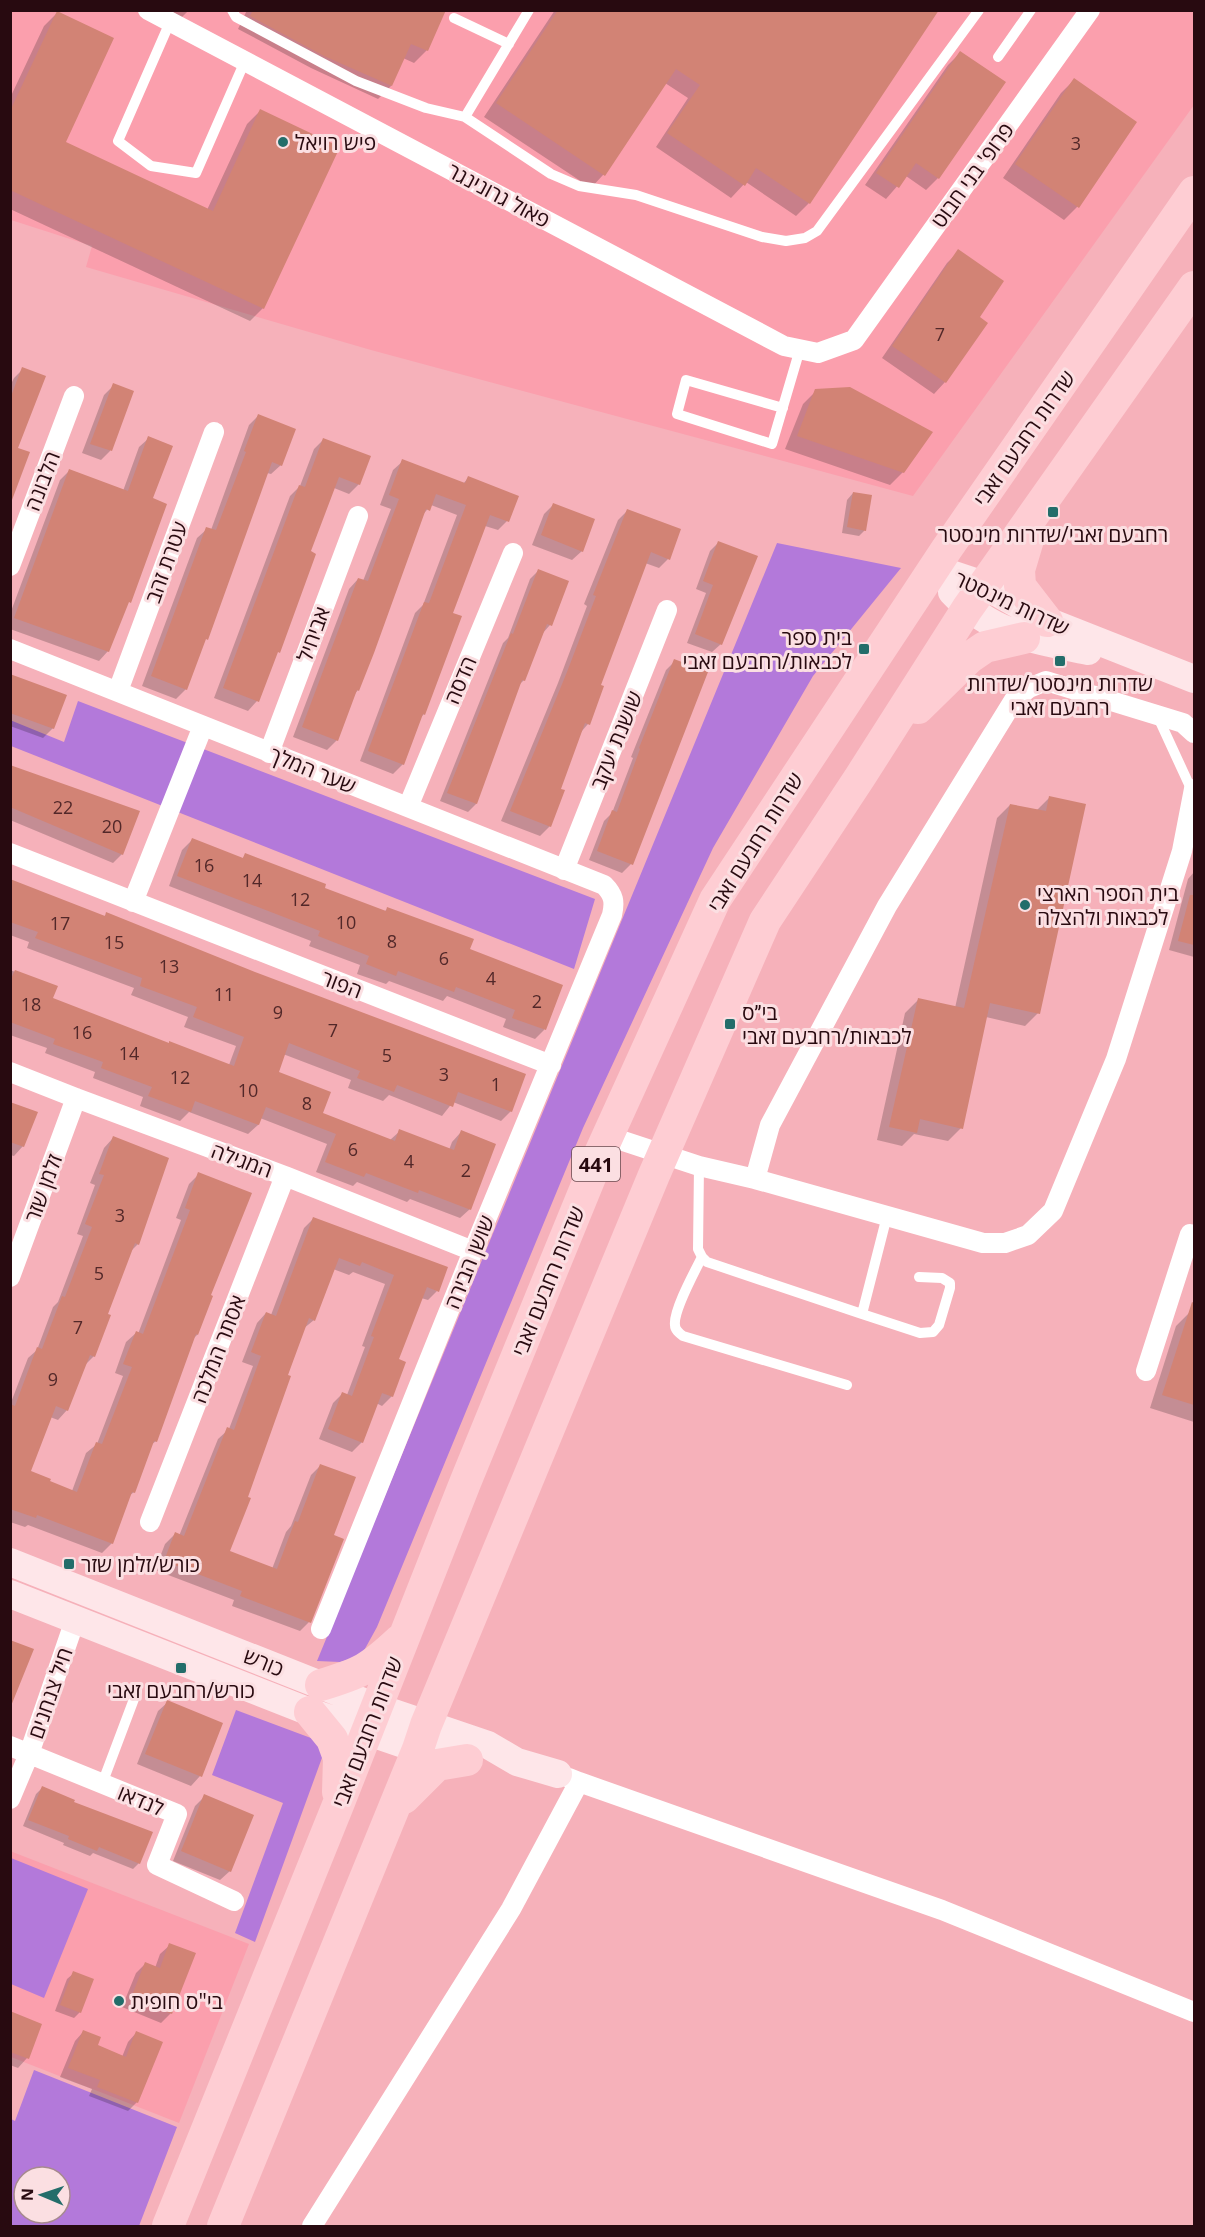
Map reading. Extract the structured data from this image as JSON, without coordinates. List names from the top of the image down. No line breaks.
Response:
{"streets":{"main road":["שדרות רחבעם זאבי","441"],"street":["פרופ' בני חבוט","פאול גרונינגר","הלבונה","עטרת זהב","שדרות מינסטר","אביחיל","הדסה","שושנת יעקב","שער המלך","הפור","המגילה","זלמן שזר","שושן הבירה","אסתר המלכה","כורש","חיל צנחנים","לנדאו"]},"crossings":[["פרופ' בני חבוט","פאול גרונינגר"],["שדרות רחבעם זאבי","שדרות מינסטר"],["שדרות רחבעם זאבי","כורש"],["עטרת זהב","שער המלך"],["שדרות מינסטר","441"],["אביחיל","שער המלך"],["הדסה","שער המלך"],["שושנת יעקב","שער המלך"],["שער המלך","שושן הבירה"],["הפור","שושן הבירה"],["המגילה","זלמן שזר"],["המגילה","שושן הבירה"],["המגילה","אסתר המלכה"],["441","כורש"],["כורש","חיל צנחנים"],["חיל צנחנים","לנדאו"]],"places":{"other":["פיש רויאל","בית הספר הארצי לכבאות ולהצלה","בי\"ס חופית"],"transit":["רחבעם זאבי/שדרות מינסטר","בית ספר לכבאות/רחבעם זאבי","שדרות מינסטר/שדרות רחבעם זאבי","בי״ס לכבאות/רחבעם זאבי","כורש/זלמן שזר","כורש/רחבעם זאבי"]},"house_numbers":["3","7","22","20","16","14","12","10","17","8","15","6","13","4","11","2","18","9","7","16","14","5","3","12","1","10","8","6","4","2","3","5","7","9"],"north":"left"}
